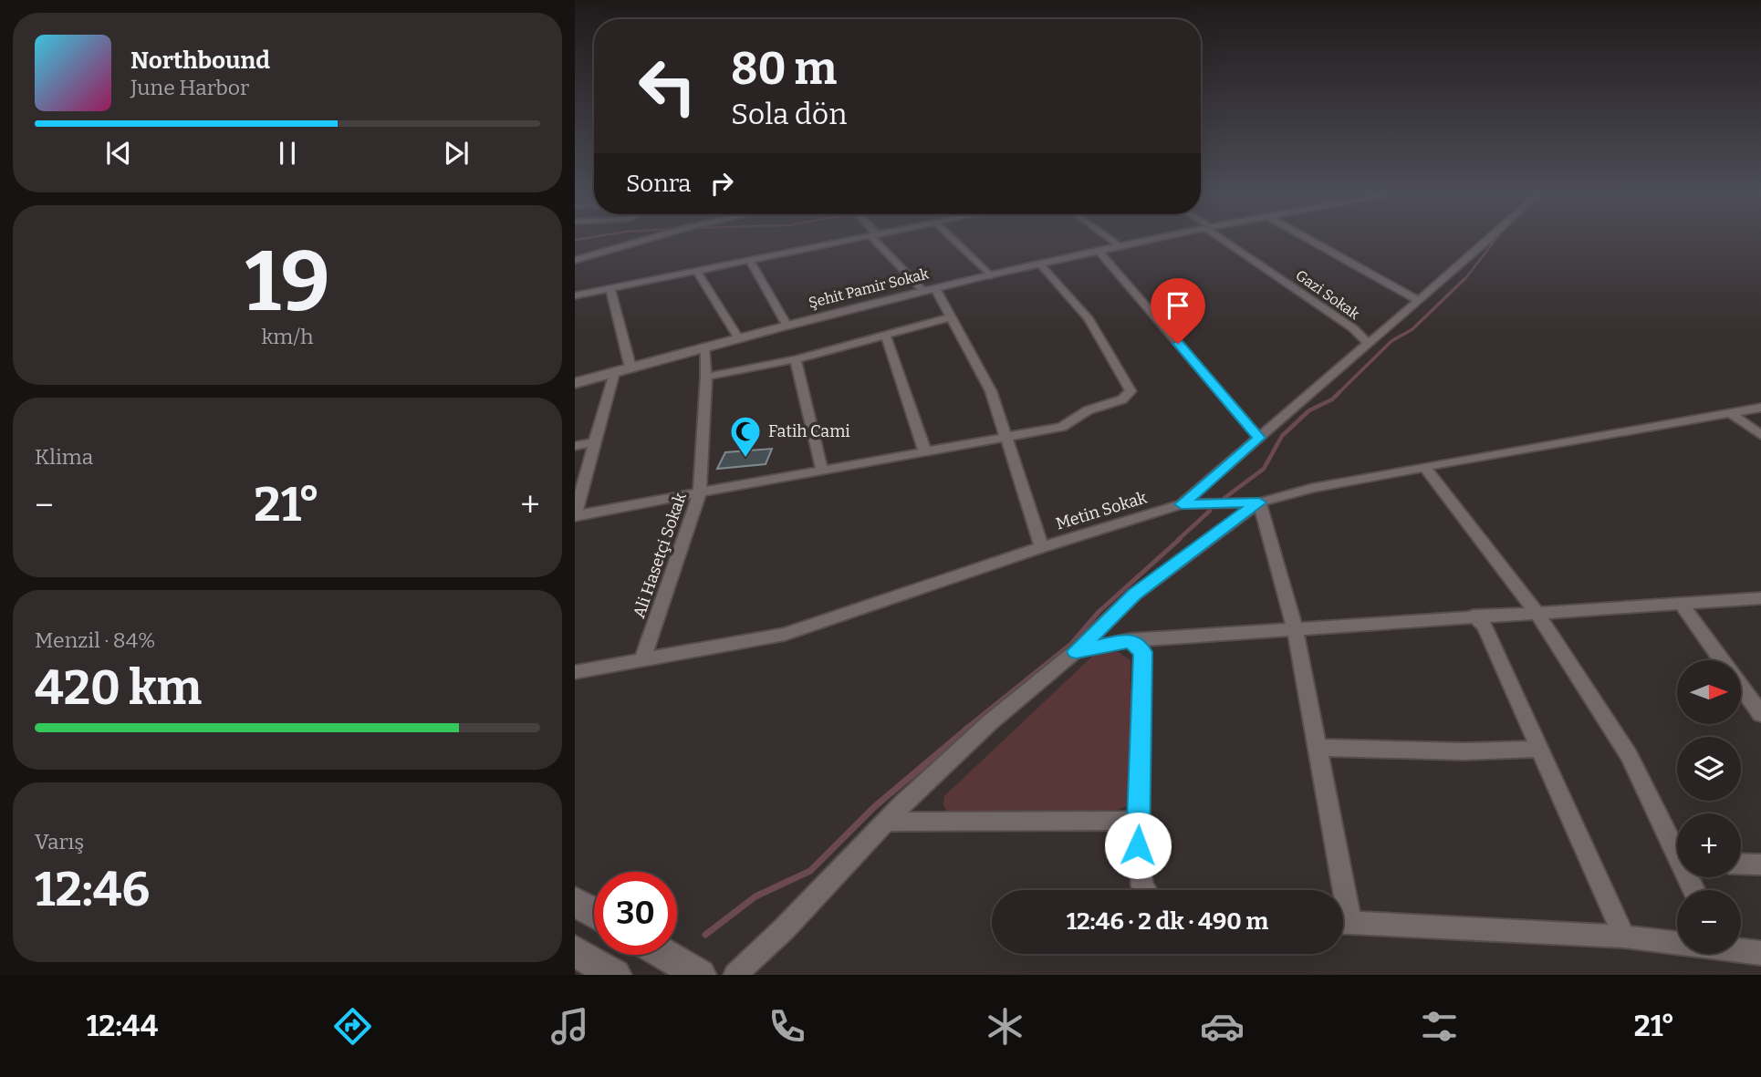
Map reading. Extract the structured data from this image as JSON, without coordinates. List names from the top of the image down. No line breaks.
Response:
{"streets":{"street":["Şehit Pamir Sokak","Gazi Sokak","Metin Sokak","Ali Hasetçi Sokak"]},"crossings":[["Şehit Pamir Sokak","Ali Hasetçi Sokak"],["Gazi Sokak","Metin Sokak"],["Metin Sokak","Ali Hasetçi Sokak"]],"places":{"mosque":["Fatih Cami"]},"north":"right","page":{"turn":["80 m","Sola dön"],"song":["Northbound","June Harbor"],"then":"Sonra","tile":[["19","km/h"],"Klima",["Menzil · 84%","420 km"],["Varış","12:46"]],"heat":["−","21°","+"],"map_buttons":["+","−"],"limit":"30","trip":"12:46 · 2 dk · 490 m","tabs":["12:44","21°"]}}
